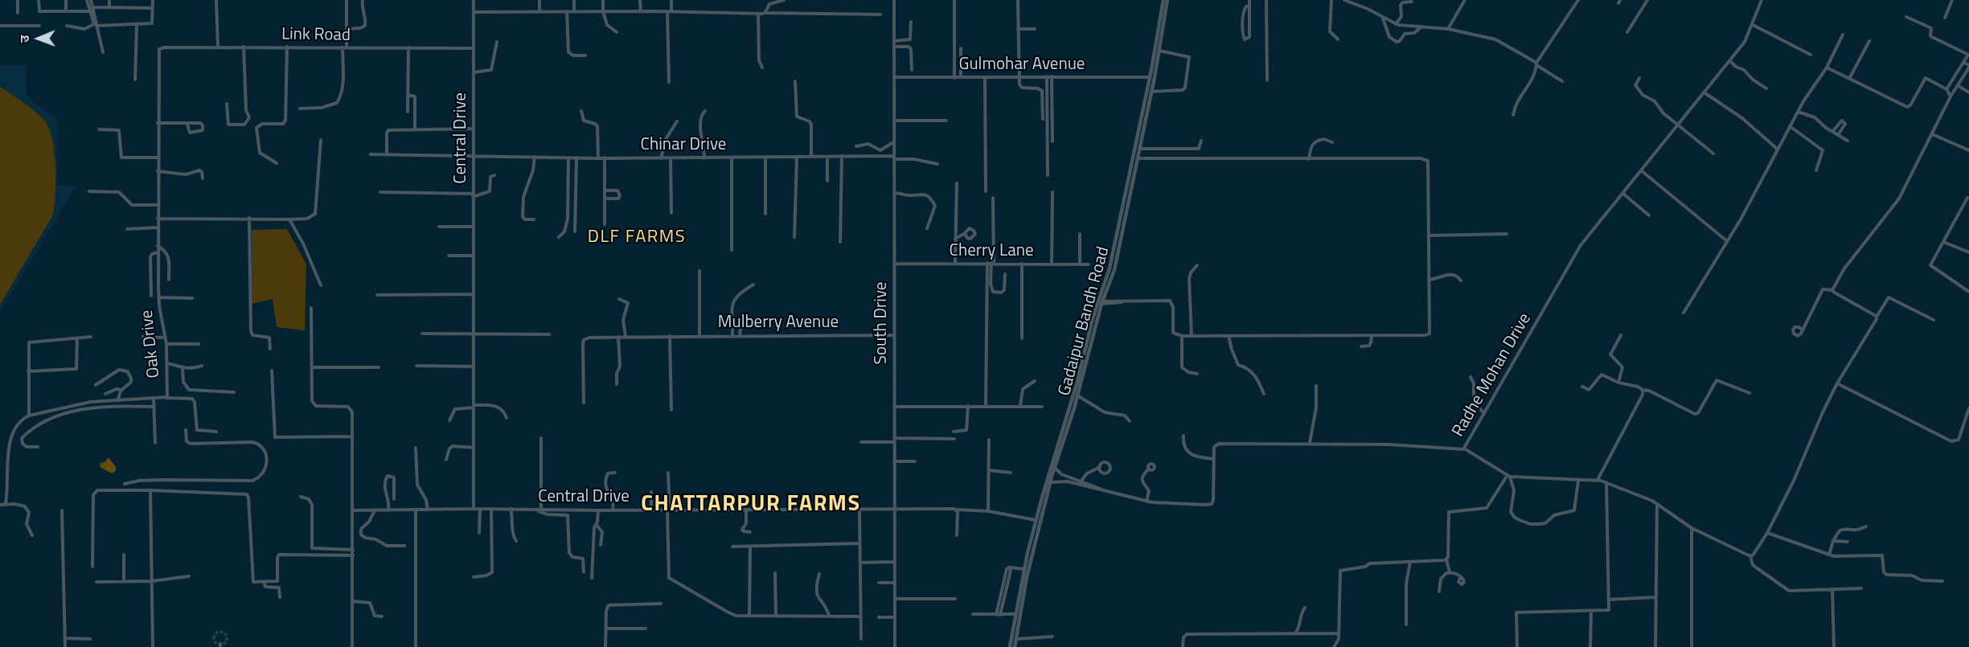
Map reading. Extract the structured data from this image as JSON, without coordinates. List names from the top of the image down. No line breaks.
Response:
{"streets":{"street":["Link Road","Gulmohar Avenue","Central Drive","Chinar Drive","Cherry Lane","Gadaipur Bandh Road","Mulberry Avenue","South Drive","Oak Drive","Radhe Mohan Drive"]},"crossings":[["Link Road","Central Drive"],["Link Road","Oak Drive"],["Gulmohar Avenue","South Drive"],["Central Drive","Chinar Drive"],["Central Drive","South Drive"],["Chinar Drive","South Drive"],["Cherry Lane","South Drive"],["Mulberry Avenue","South Drive"]],"districts":["DLF FARMS","CHATTARPUR FARMS"],"north":"left"}
